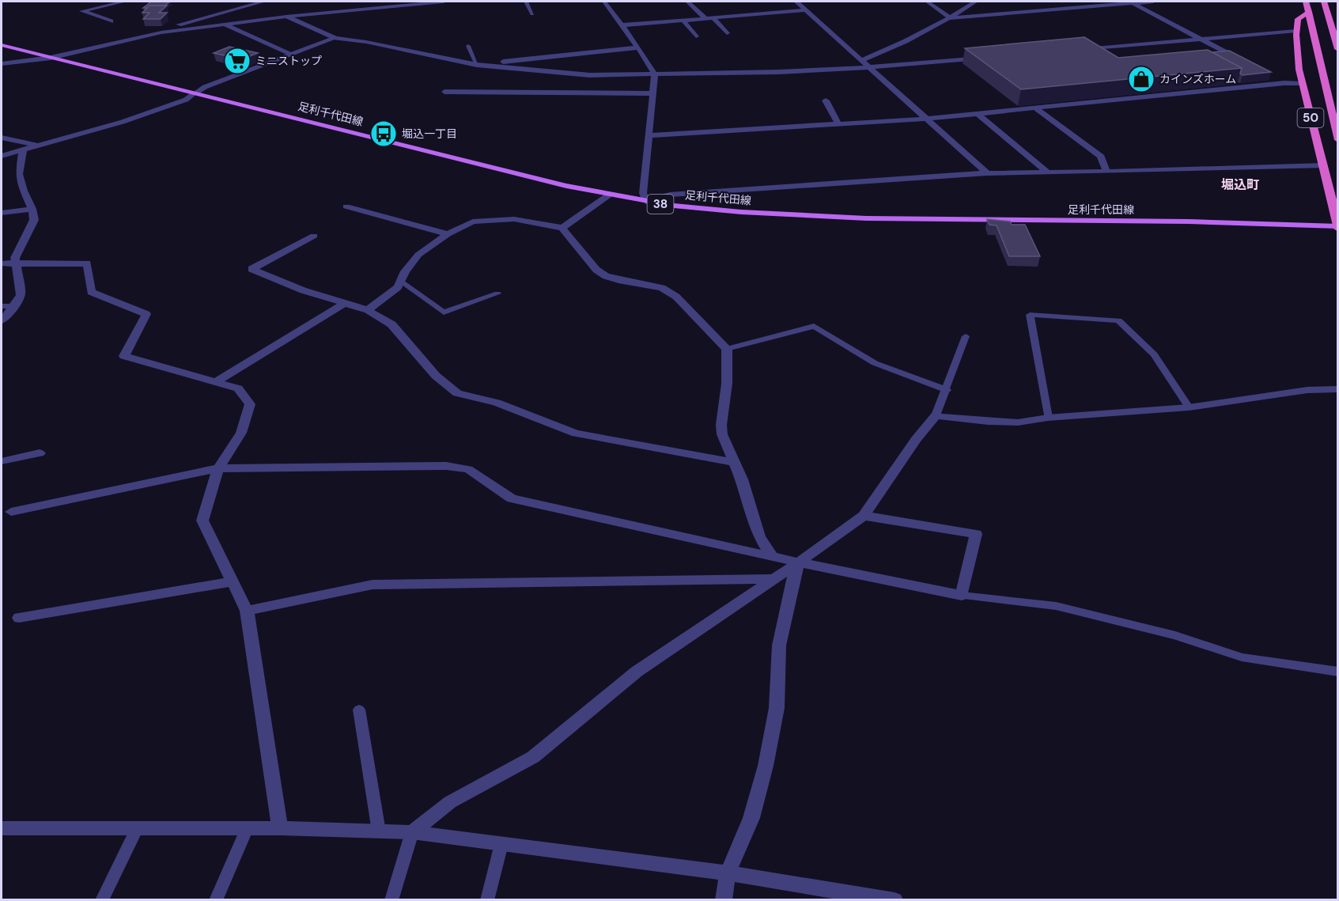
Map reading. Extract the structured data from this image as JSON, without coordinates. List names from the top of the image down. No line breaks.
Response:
{"streets":{"highway":["50"],"main road":["足利千代田線","38"]},"crossings":[["足利千代田線","50"]],"districts":["堀込町"],"places":{"supermarket":["ミニストップ"],"shop":["カインズホーム"],"bus stop":["堀込一丁目"]}}
